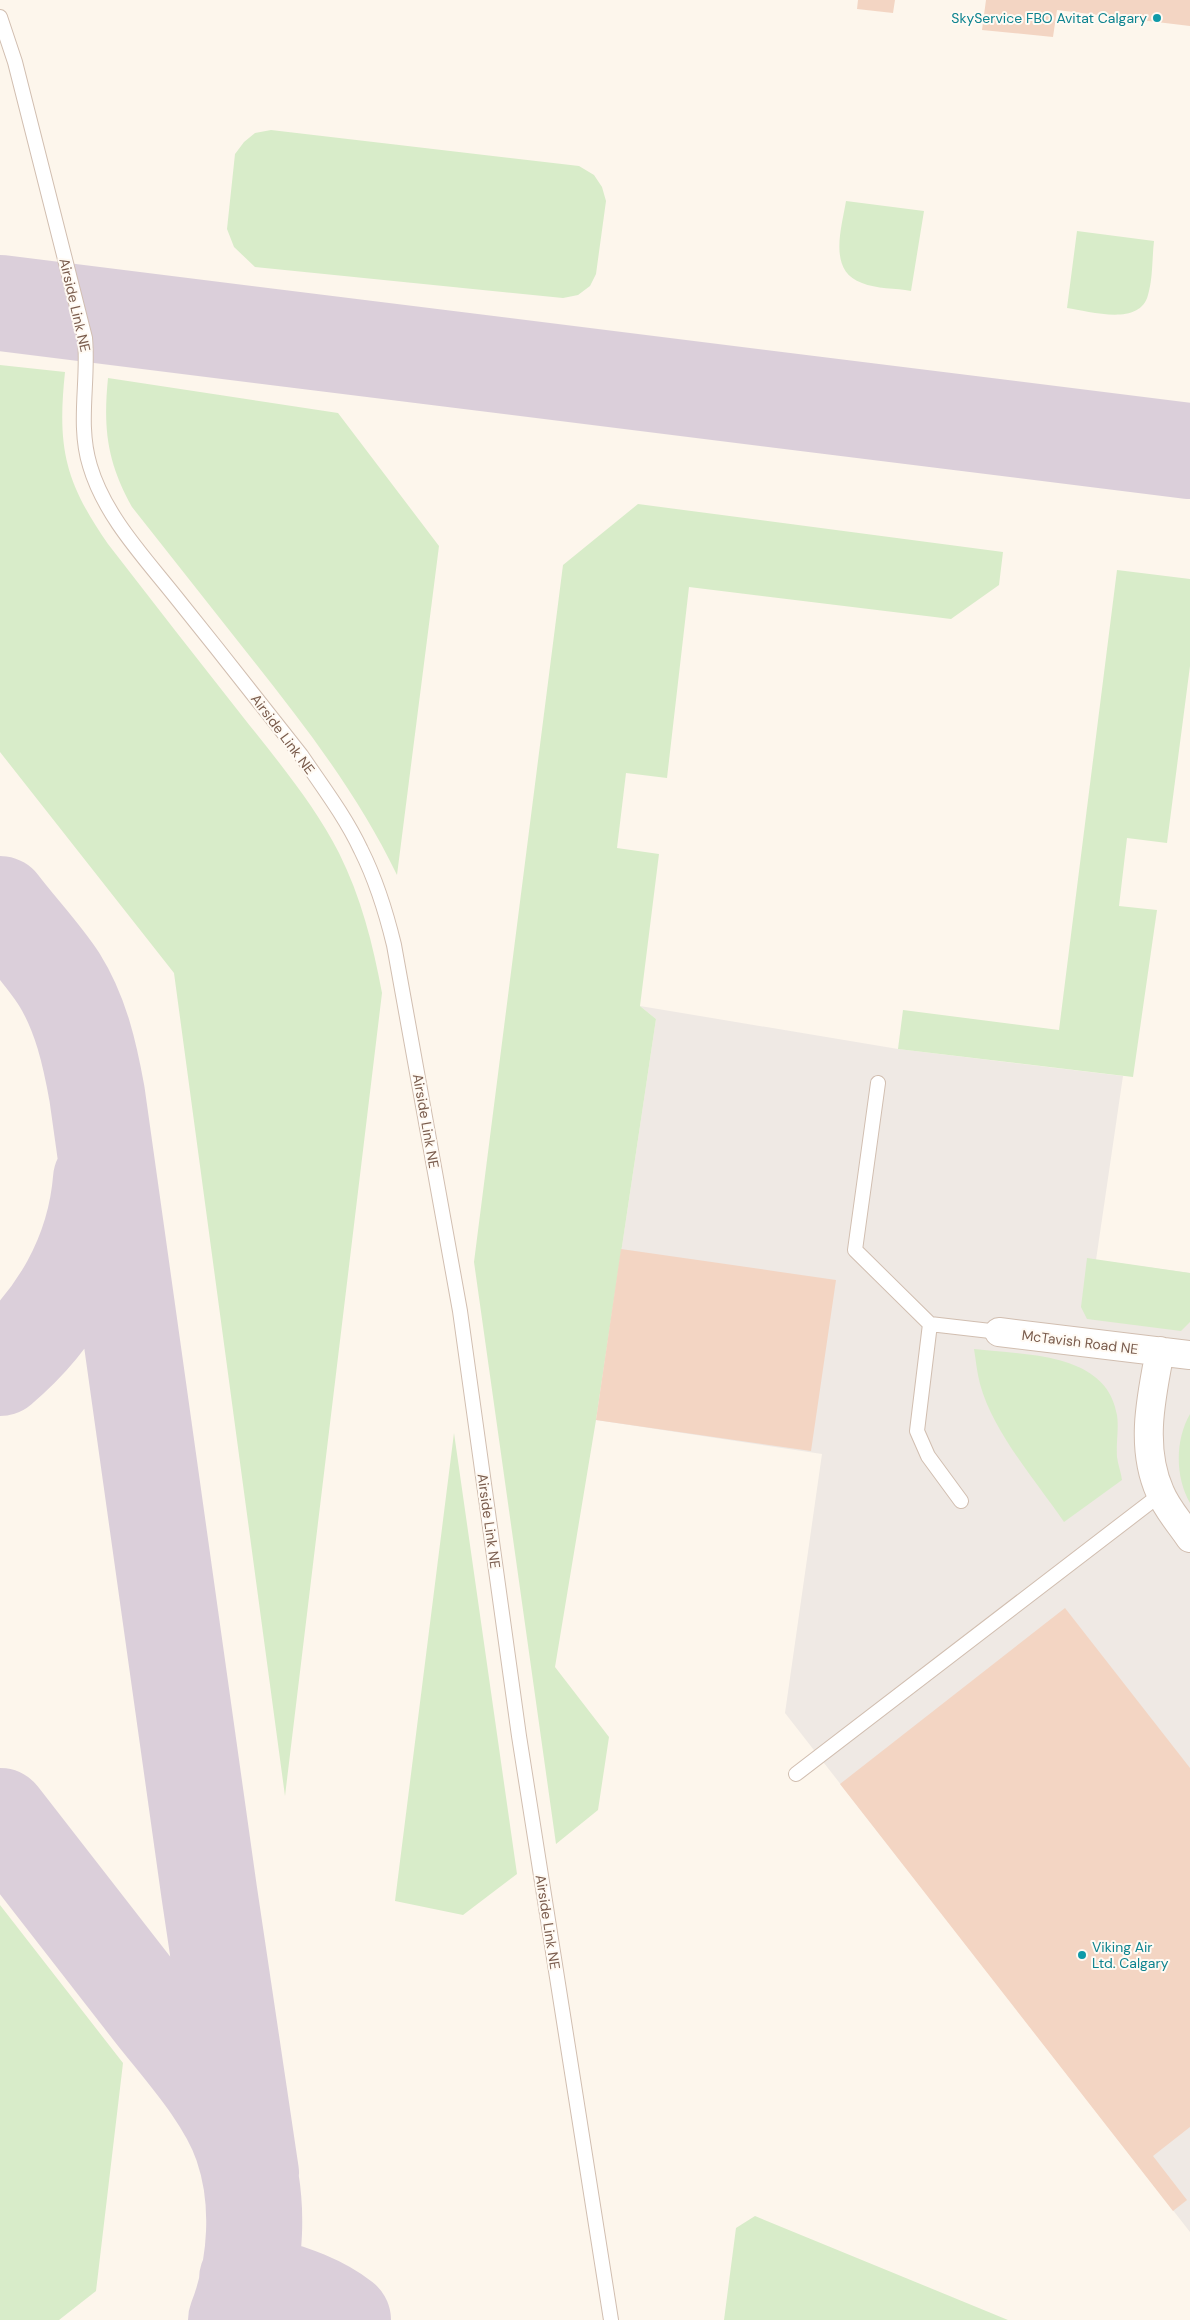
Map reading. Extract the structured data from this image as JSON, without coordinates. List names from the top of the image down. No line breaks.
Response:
{"streets":{"street":["McTavish Road NE"],"lane":["Airside Link NE"]},"places":["SkyService FBO Avitat Calgary","Viking Air Ltd. Calgary"]}
